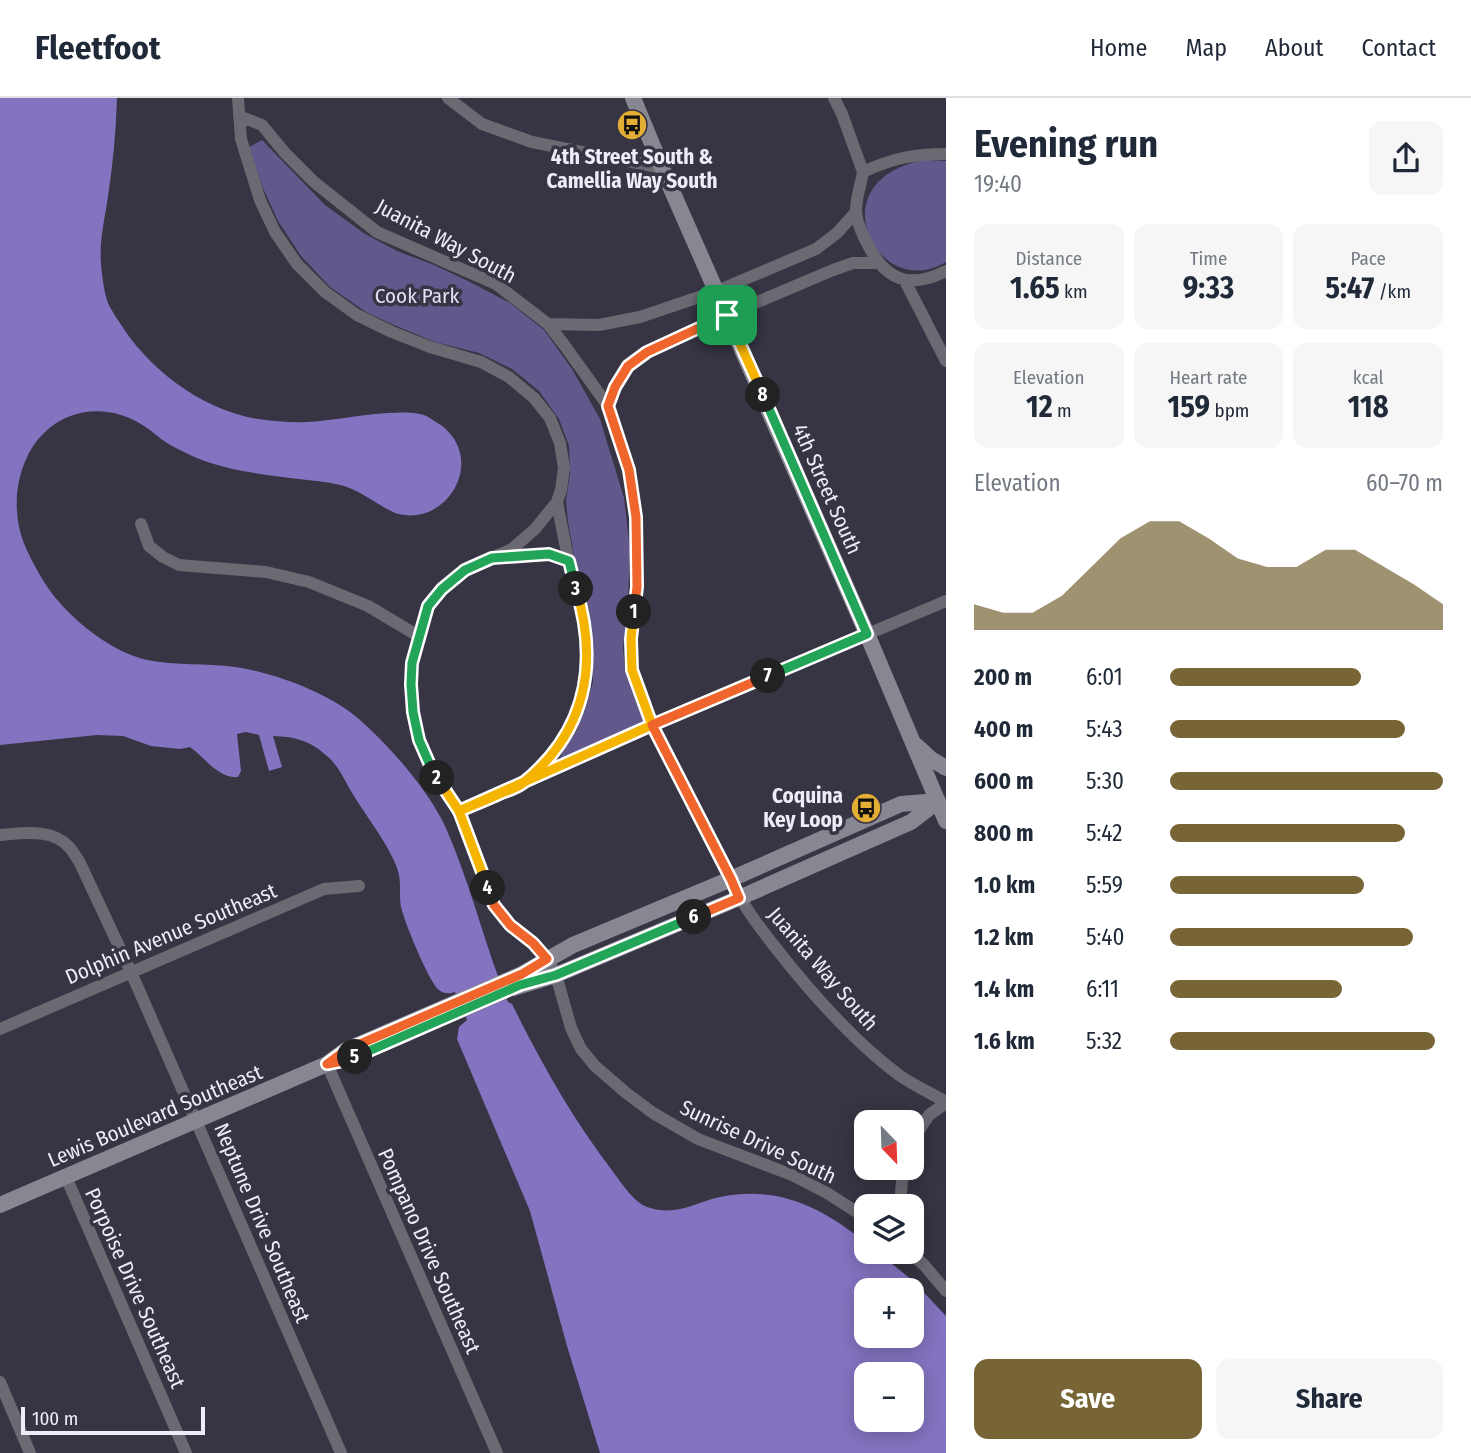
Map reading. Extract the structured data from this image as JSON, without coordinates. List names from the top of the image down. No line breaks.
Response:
{"streets":{"street":["Juanita Way South","4th Street South","Dolphin Avenue Southeast","Lewis Boulevard Southeast","Sunrise Drive South","Neptune Drive Southeast","Pompano Drive Southeast","Porpoise Drive Southeast"]},"crossings":[["Juanita Way South","Lewis Boulevard Southeast"],["Juanita Way South","Sunrise Drive South"],["4th Street South","Lewis Boulevard Southeast"],["Dolphin Avenue Southeast","Neptune Drive Southeast"],["Lewis Boulevard Southeast","Sunrise Drive South"],["Lewis Boulevard Southeast","Neptune Drive Southeast"],["Lewis Boulevard Southeast","Pompano Drive Southeast"],["Lewis Boulevard Southeast","Porpoise Drive Southeast"]],"parks":["Cook Park"],"places":{"bus stop":["4th Street South & Camellia Way South","Coquina Key Loop"]},"scale_bar":"100 m","north":"bottom right","page":{"header":"Fleetfoot","nav":["Home","Map","About","Contact"],"heading":["Evening run","19:40"],"stats":[["Distance","1.65 km"],["Time","9:33"],["Pace","5:47 /km"],["Elevation","12 m"],["Heart rate","159 bpm"],["kcal","118"]],"pins":["8","3","1","7","2","4","6","5"],"chart":["Elevation","60–70 m"],"list":[{"name":"200 m","note":"6:01"},{"name":"400 m","note":"5:43"},{"name":"600 m","note":"5:30"},{"name":"800 m","note":"5:42"},{"name":"1.0 km","note":"5:59"},{"name":"1.2 km","note":"5:40"},{"name":"1.4 km","note":"6:11"},{"name":"1.6 km","note":"5:32"}],"map_buttons":["+","−"],"buttons":["Save","Share"],"scale":"100 m"}}
